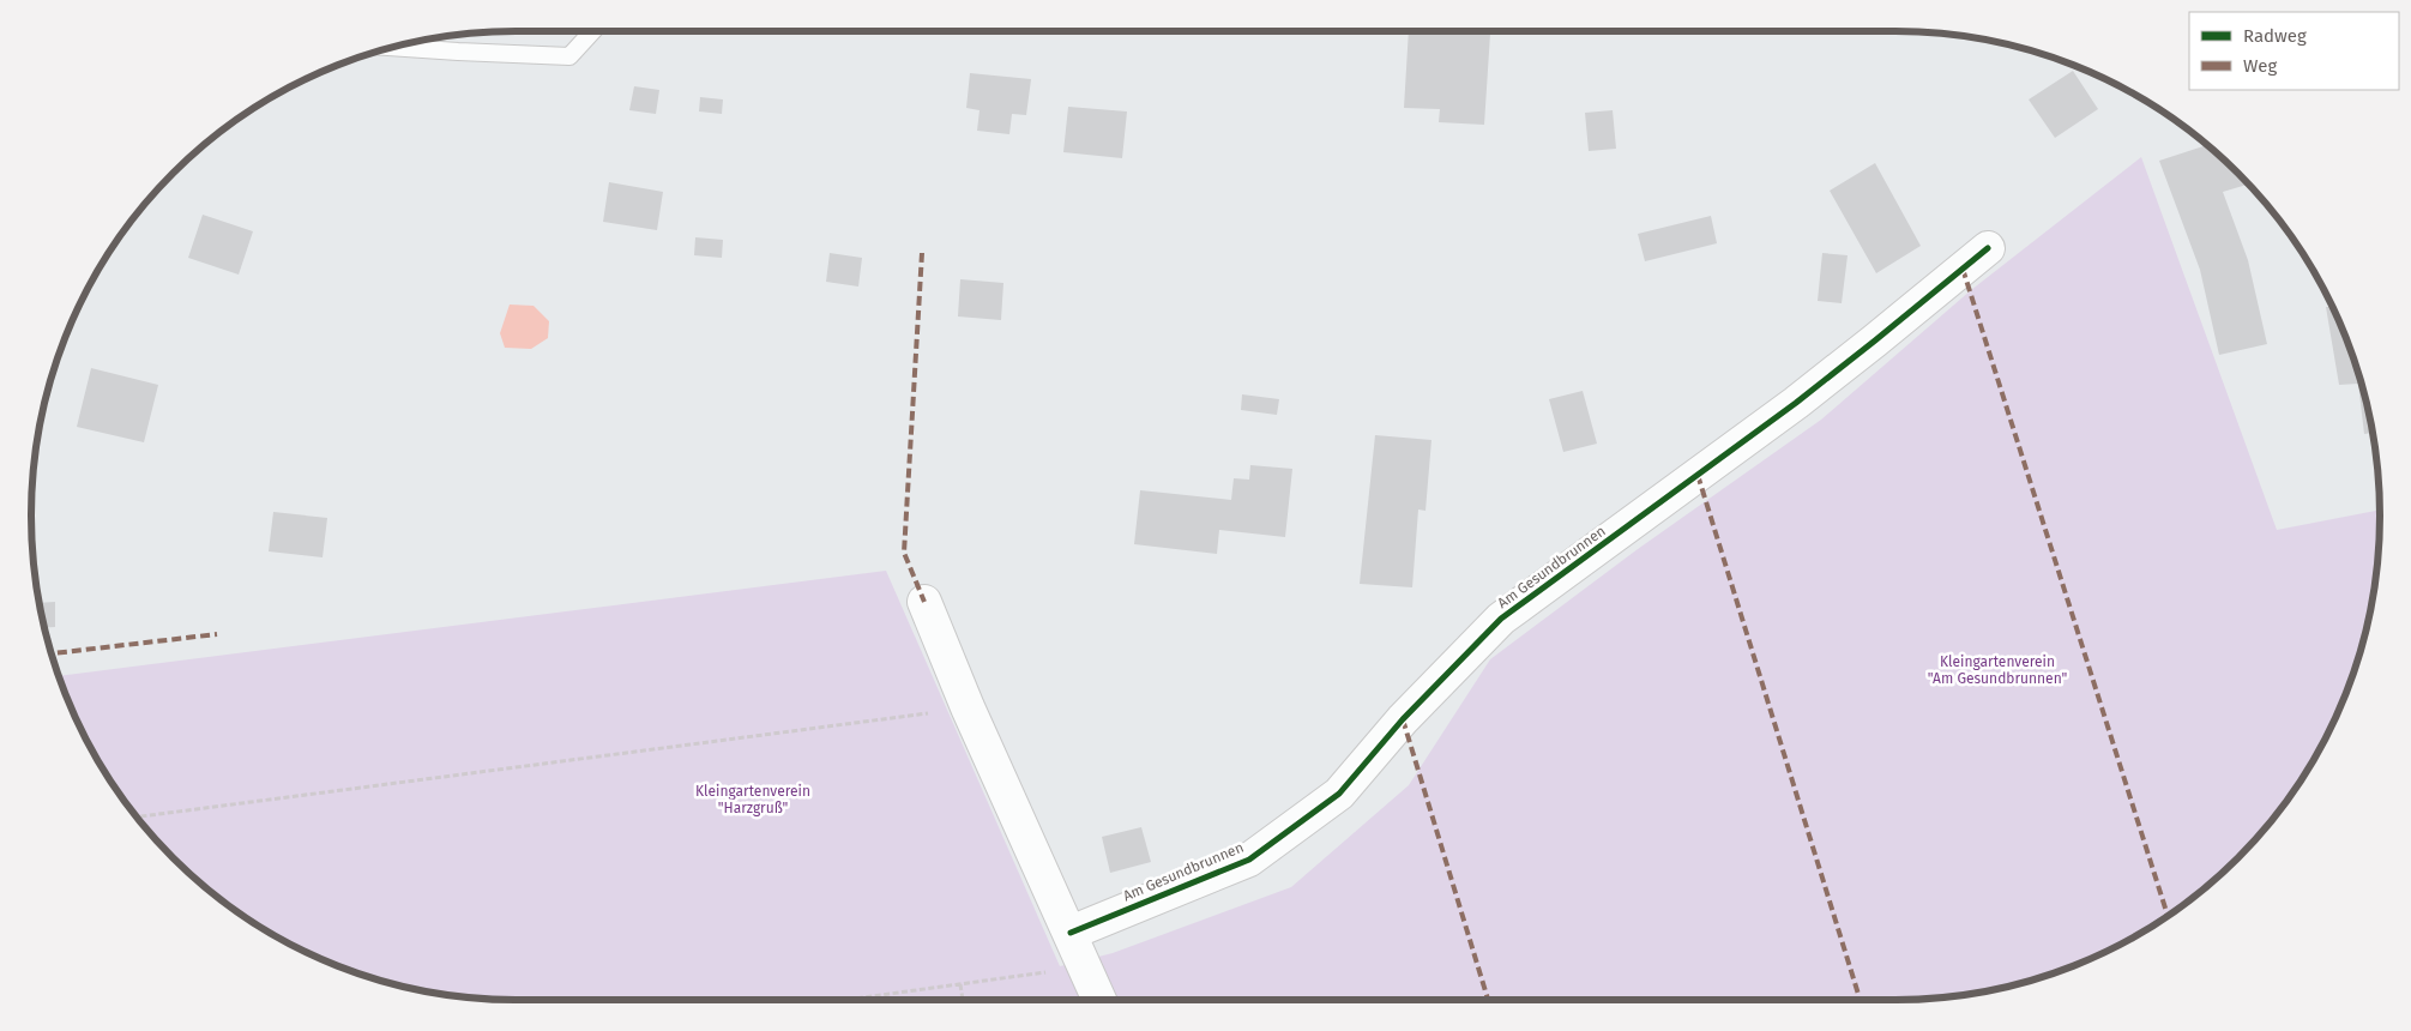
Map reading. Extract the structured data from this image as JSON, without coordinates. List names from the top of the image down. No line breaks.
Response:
{"streets":{"street":["Am Gesundbrunnen"]},"parks":["Kleingartenverein \"Am Gesundbrunnen\"","Kleingartenverein \"Harzgruß\""],"legend":["Radweg","Weg"]}
